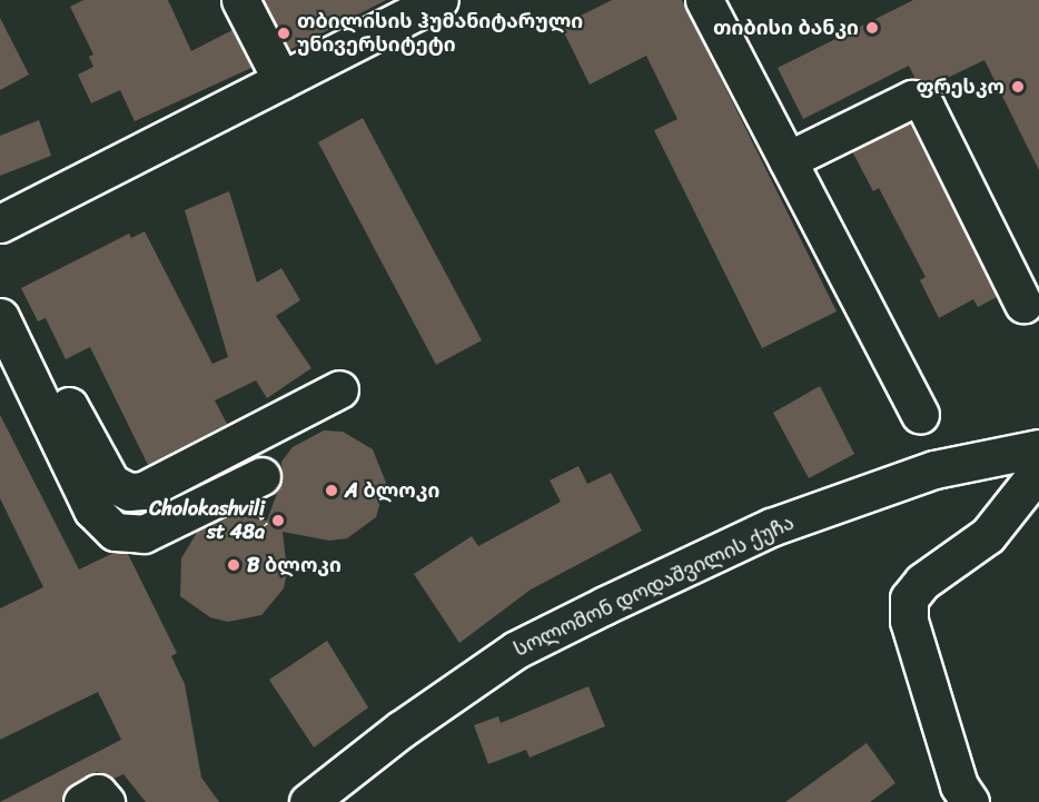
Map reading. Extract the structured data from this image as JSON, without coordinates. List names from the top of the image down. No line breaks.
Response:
{"streets":{"street":["სოლომონ დოდაშვილის ქუჩა"]},"places":["თიბისი ბანკი","თბილისის ჰუმანიტარული უნივერსიტეტი","ფრესკო","A ბლოკი","Cholokashvili st 48a","B ბლოკი"]}
